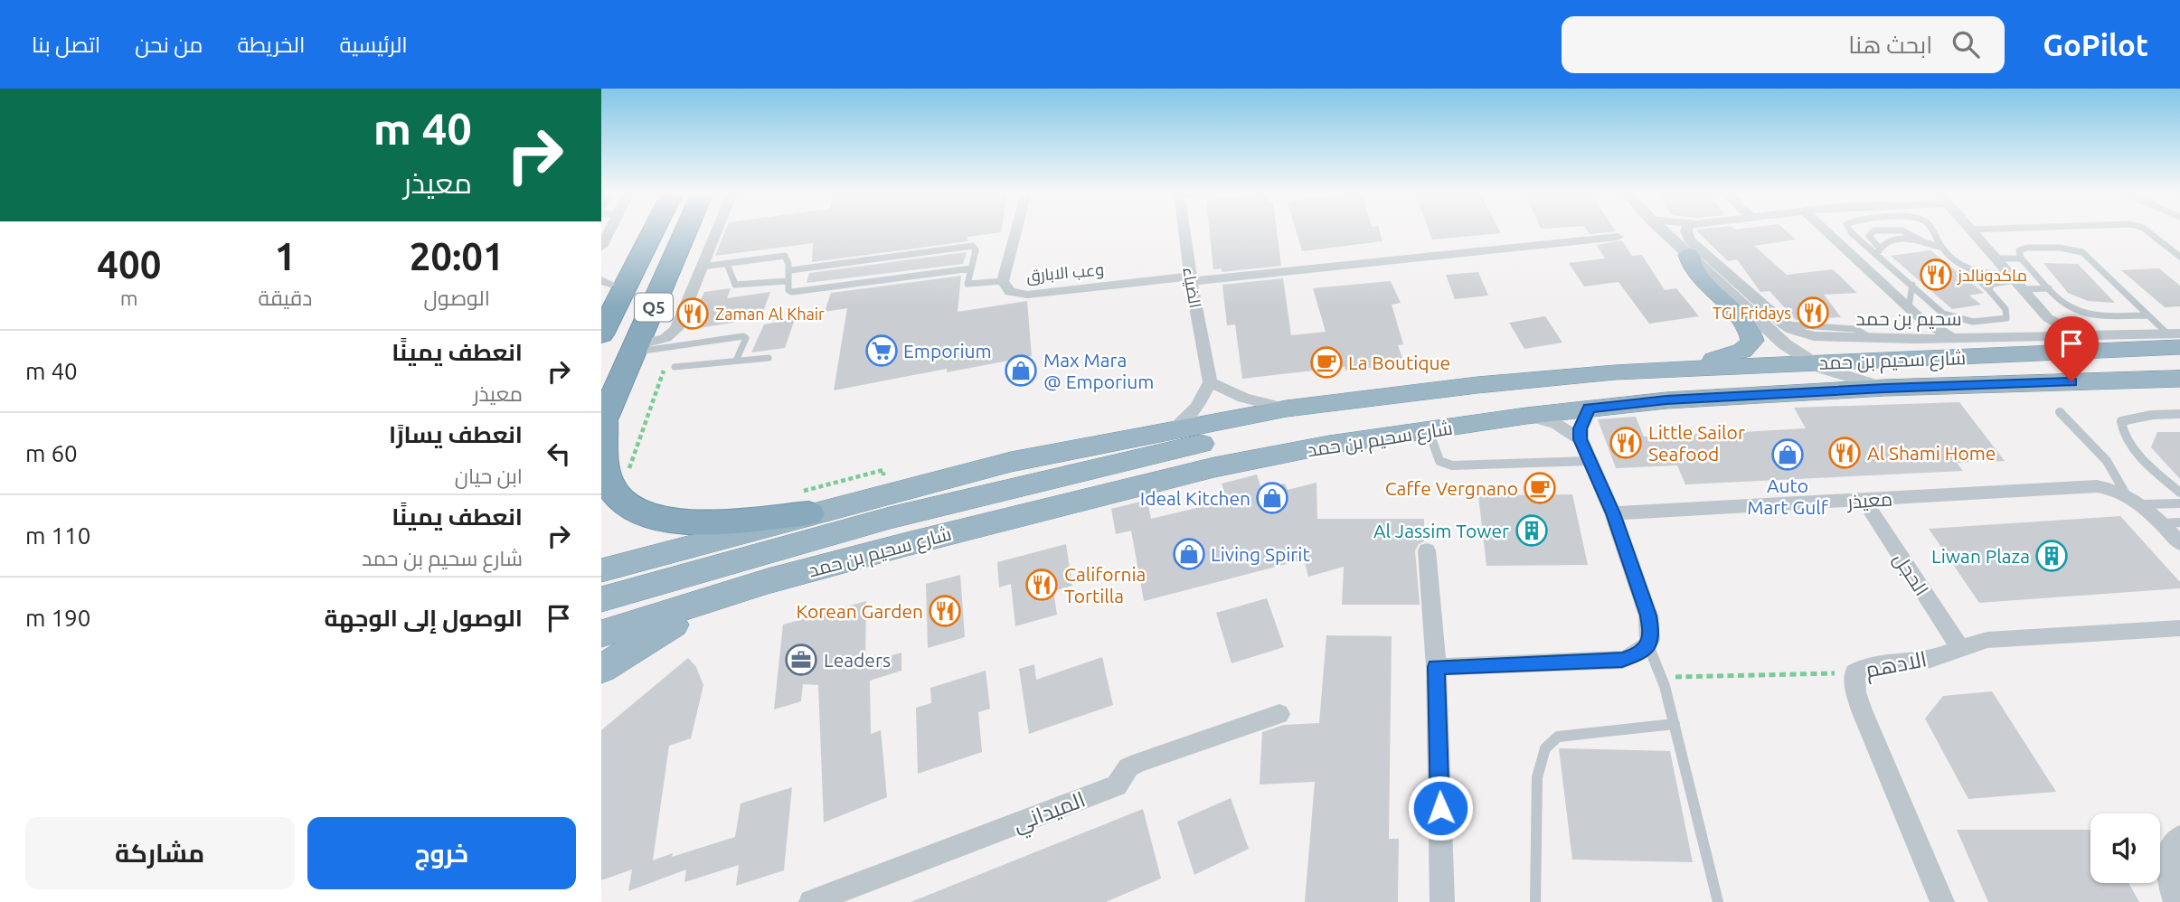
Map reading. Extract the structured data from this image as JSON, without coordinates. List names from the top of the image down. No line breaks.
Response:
{"streets":{"highway":["Q5","شارع سحيم بن حمد"],"street":["وعب الابارق","الضياء","سحيم بن حمد","معيذر","الحجل","الادهم","الميداني"]},"crossings":[["وعب الابارق","الضياء"],["سحيم بن حمد","شارع سحيم بن حمد"],["معيذر","الحجل"],["الحجل","الادهم"]],"places":{"restaurant":["ماكدونالدز","TGI Fridays","Zaman Al Khair","Little Sailor Seafood","Al Shami Home","California Tortilla","Korean Garden"],"supermarket":["Emporium"],"cafe":["La Boutique","Caffe Vergnano"],"shop":["Max Mara @ Emporium","Auto Mart Gulf","Ideal Kitchen","Living Spirit"],"building":["Al Jassim Tower","Liwan Plaza"],"office":["Leaders"]},"page":{"header":"GoPilot","search":"ابحث هنا","nav":["الرئيسية","الخريطة","من نحن","اتصل بنا"],"turn":["40 m","معيذر"],"eta":["20:01","الوصول","1","دقيقة","400","m"],"list":[{"name":"انعطف يمينًا","note":"معيذر","value":"40 m"},{"name":"انعطف يسارًا","note":"ابن حيان","value":"60 m"},{"name":"انعطف يمينًا","note":"شارع سحيم بن حمد","value":"110 m"},{"name":"الوصول إلى الوجهة","value":"190 m"}],"buttons":["خروج","مشاركة"]}}
